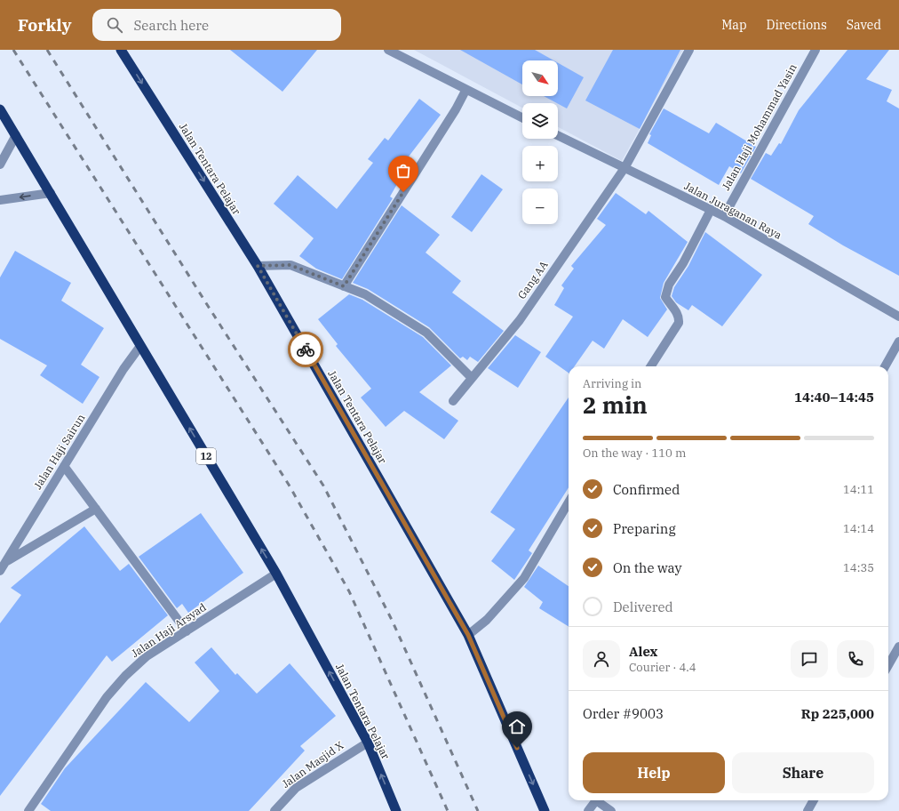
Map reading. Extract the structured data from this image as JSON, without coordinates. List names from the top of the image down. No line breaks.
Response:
{"streets":{"highway":["Jalan Tentara Pelajar","12"],"street":["Jalan Haji Mohammad Yasin","Jalan Juraganan Raya","Gang AA","Jalan Haji Sairun","Jalan Haji Arsyad","Jalan Masjid X"]},"crossings":[["Jalan Haji Mohammad Yasin","Jalan Juraganan Raya"],["Jalan Tentara Pelajar","Jalan Haji Sairun"],["Jalan Tentara Pelajar","Jalan Haji Arsyad"],["Jalan Tentara Pelajar","Jalan Masjid X"],["Jalan Juraganan Raya","Gang AA"]],"north":"bottom right","page":{"header":"Forkly","search":"Search here","nav":["Map","Directions","Saved"],"map_buttons":["+","−"],"heading":["2 min","Arriving in","14:40–14:45"],"panel":["Alex","Courier · 4.4","Order #9003","Rp 225,000"],"bar":"On the way · 110 m","list":[["Confirmed","14:11"],["Preparing","14:14"],["On the way","14:35"],"Delivered"],"buttons":["Help","Share"]}}
